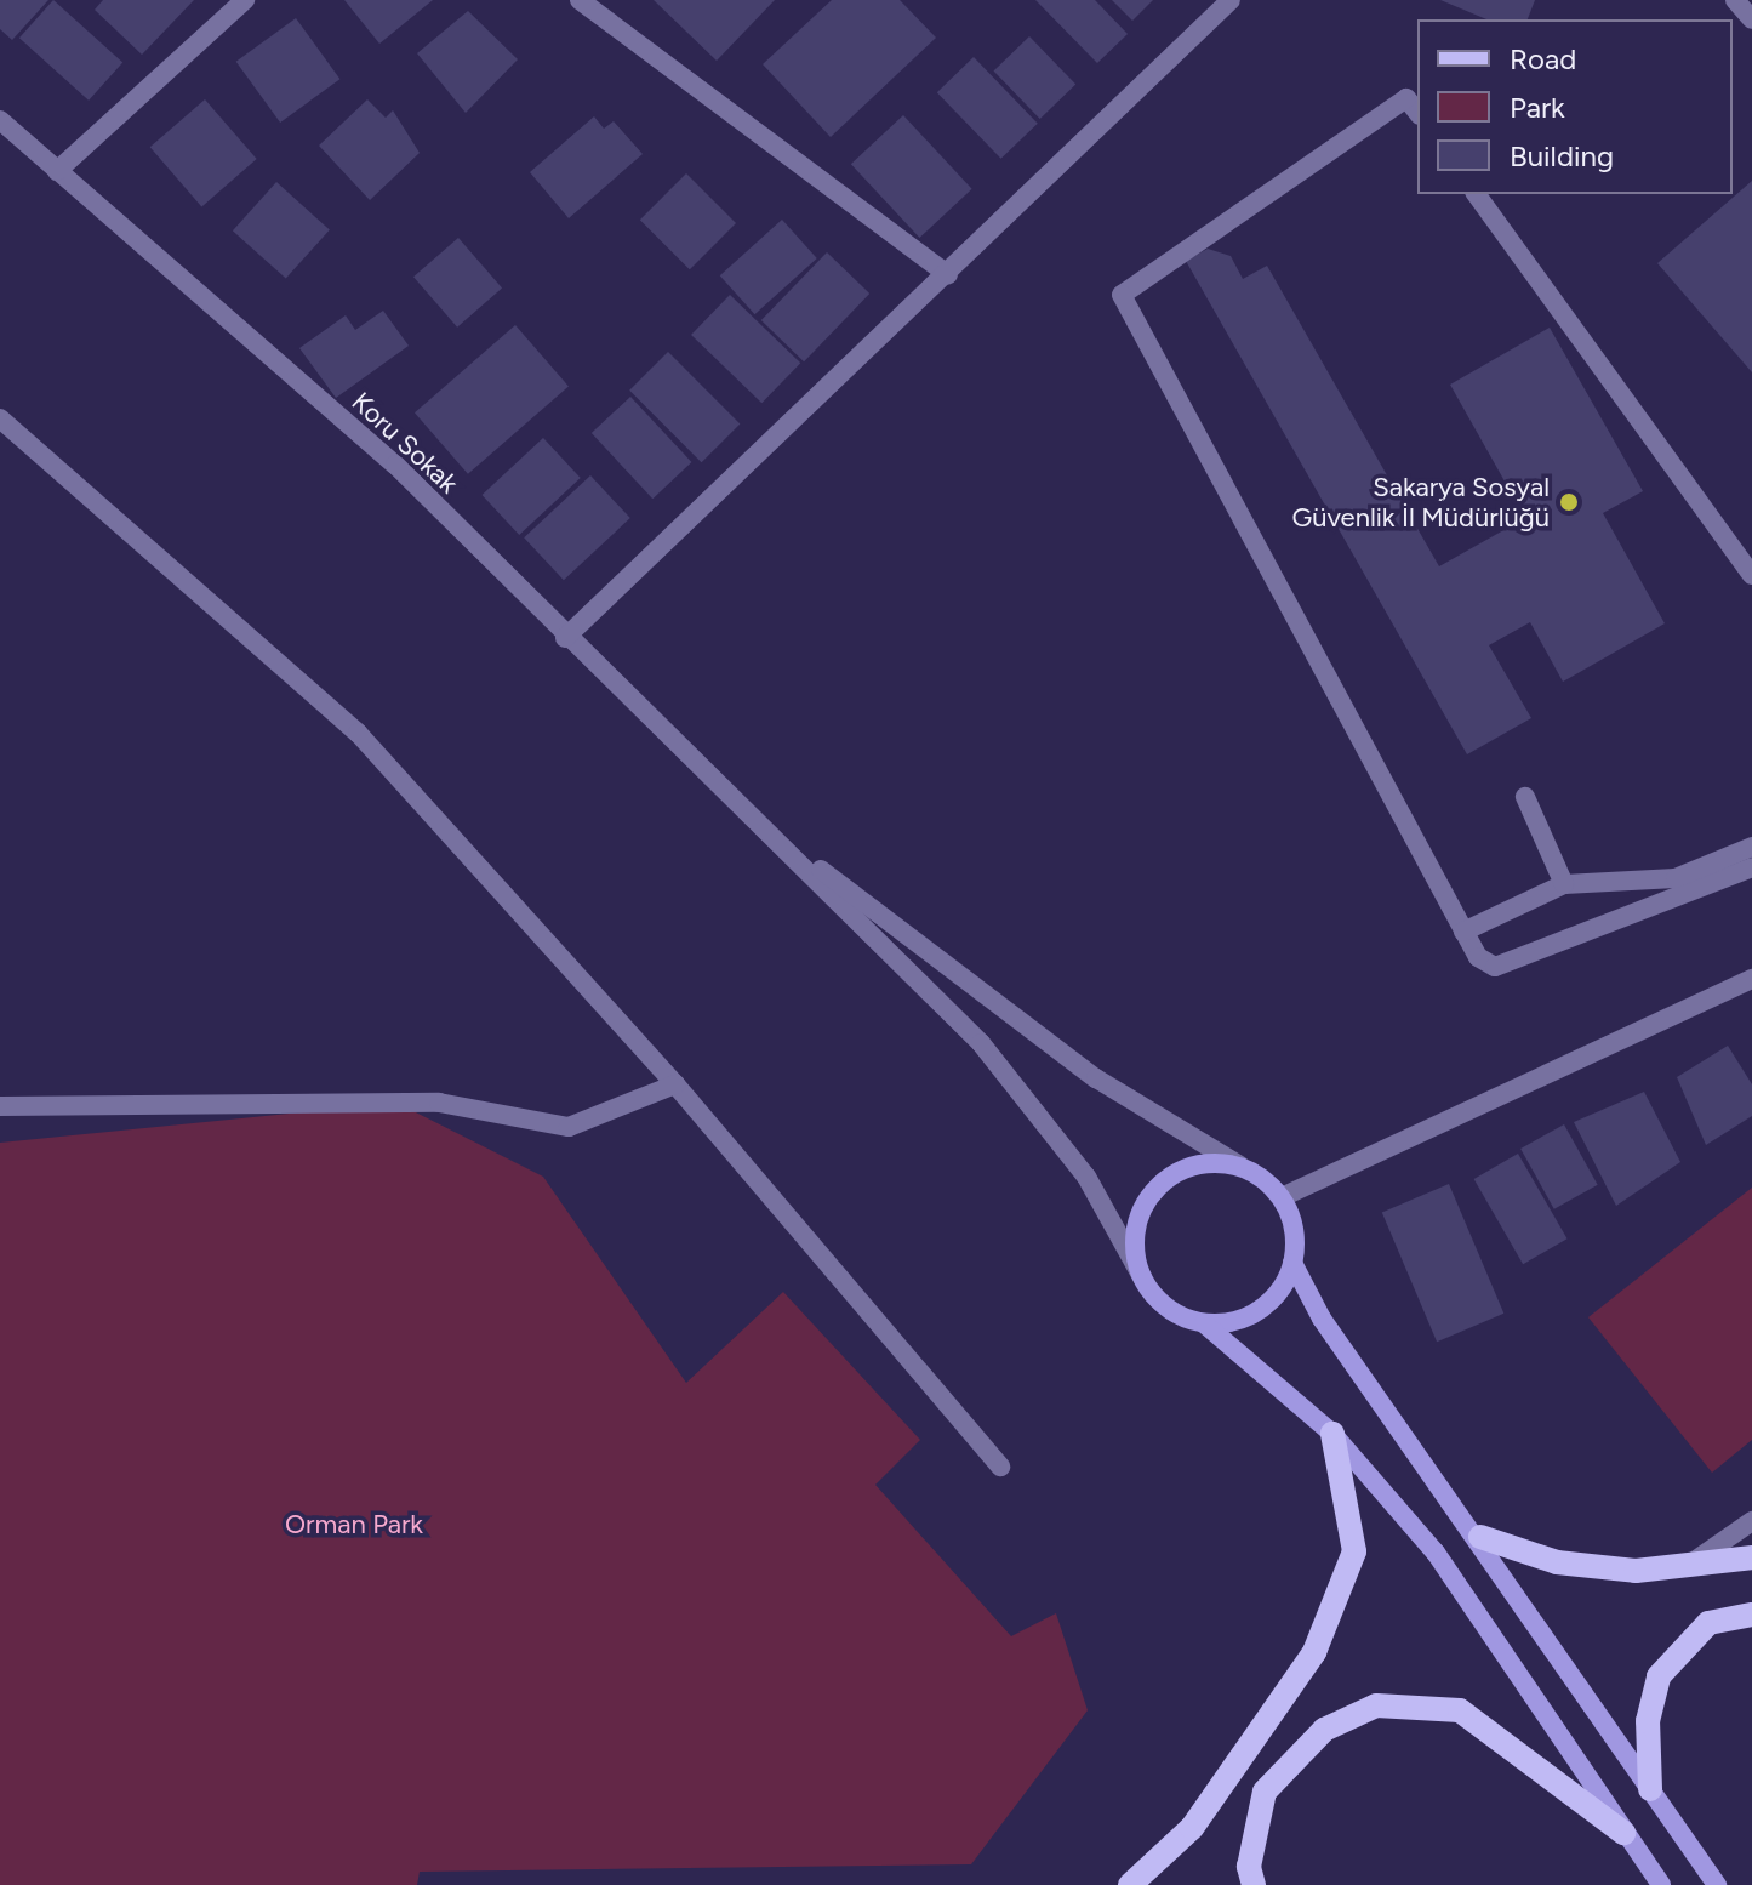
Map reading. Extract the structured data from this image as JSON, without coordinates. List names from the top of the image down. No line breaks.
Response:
{"streets":{"street":["Koru Sokak"]},"parks":["Orman Park"],"places":["Sakarya Sosyal Güvenlik İl Müdürlüğü"],"legend":["Road","Park","Building"]}
